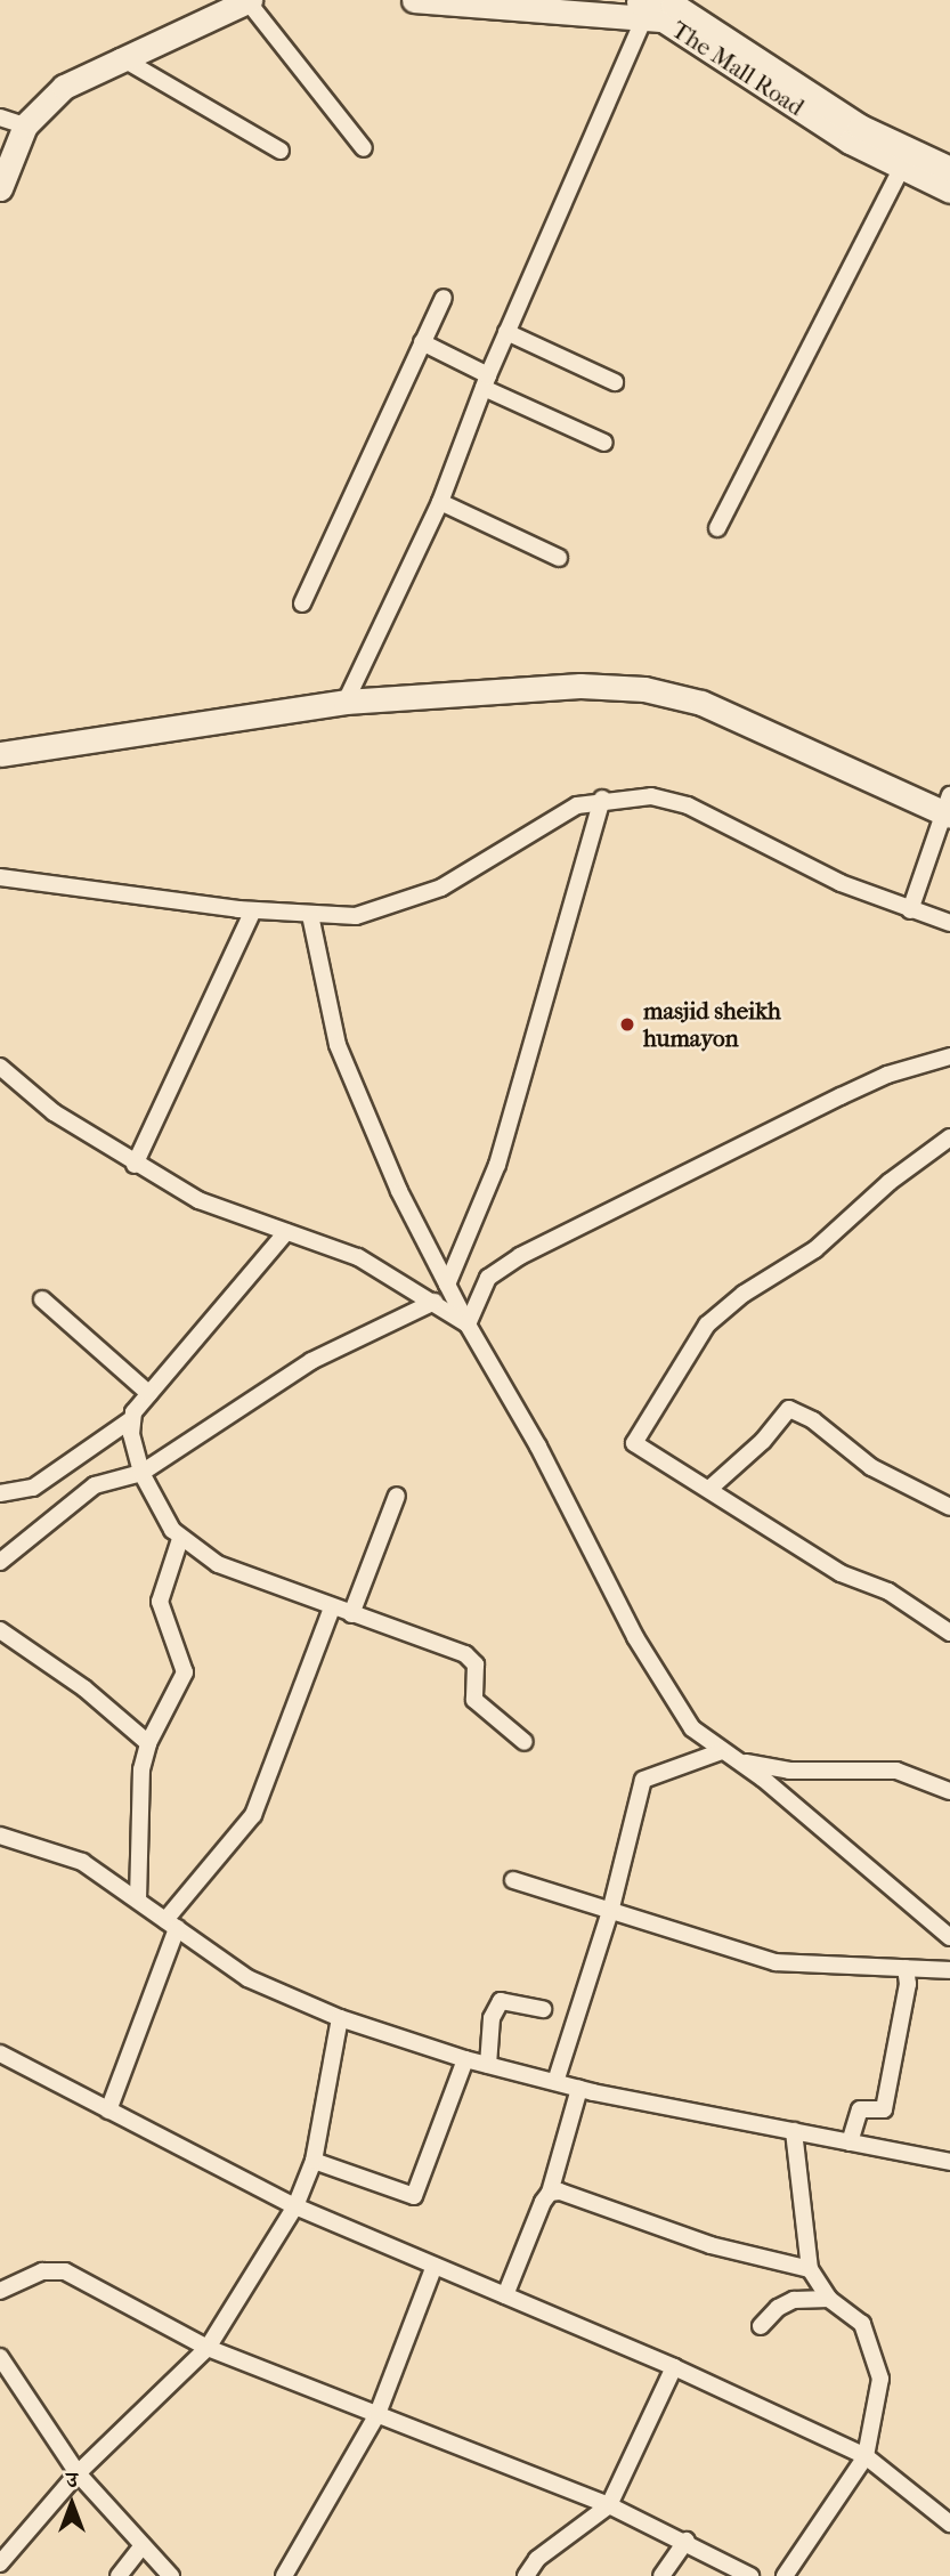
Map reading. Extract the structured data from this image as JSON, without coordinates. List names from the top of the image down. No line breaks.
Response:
{"streets":{"main road":["The Mall Road"]},"places":["masjid sheikh humayon"],"north":"top"}
